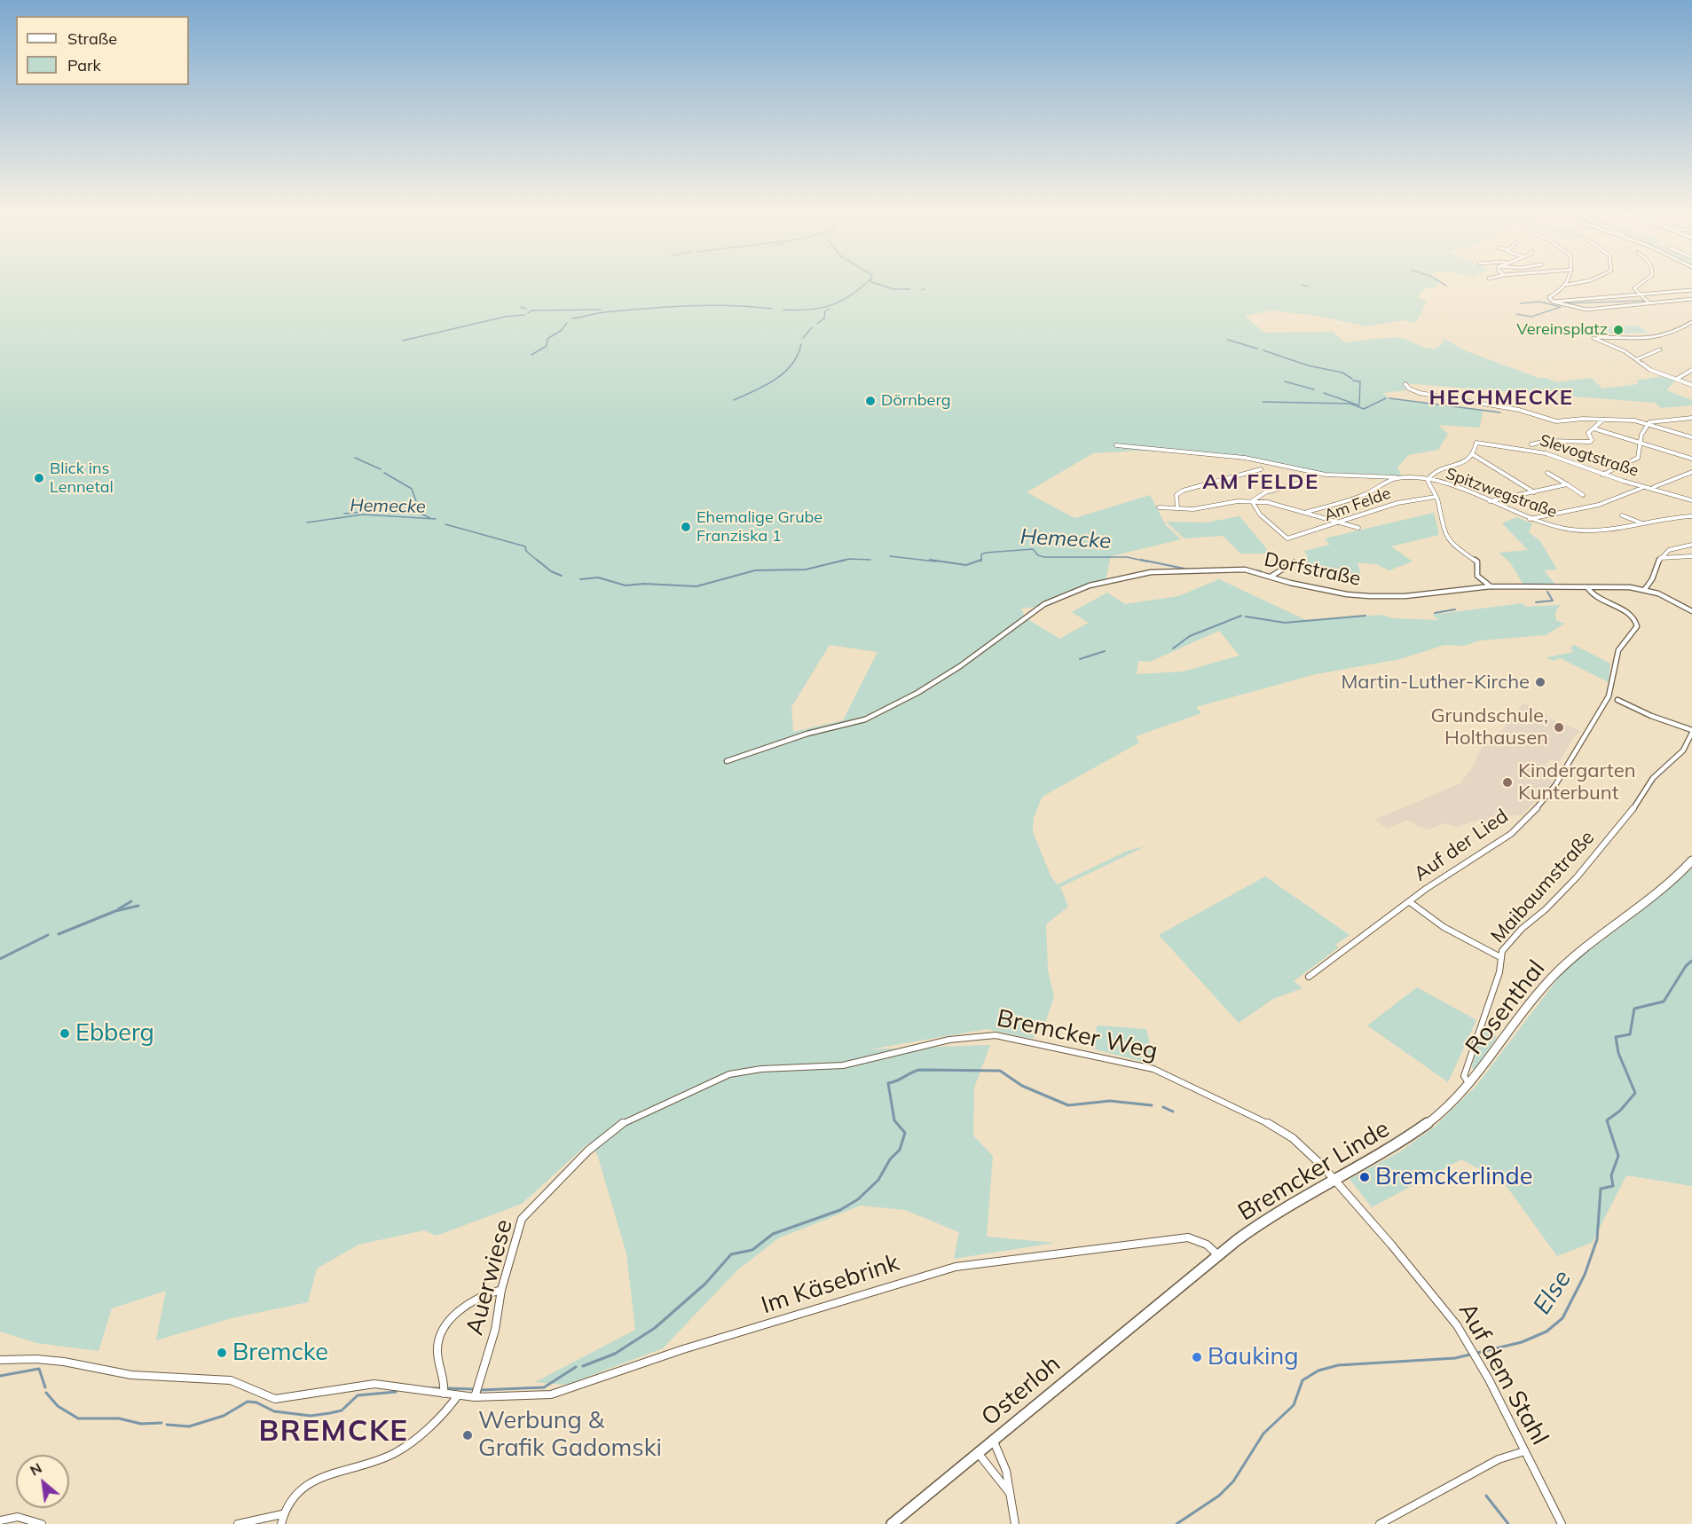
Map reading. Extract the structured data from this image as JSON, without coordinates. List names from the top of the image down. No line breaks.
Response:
{"streets":{"main road":["Rosenthal","Bremcker Linde","Osterloh"],"street":["Slevogtstraße","Spitzwegstraße","Am Felde","Dorfstraße","Auf der Lied","Maibaumstraße","Bremcker Weg","Auerwiese","Im Käsebrink","Auf dem Stahl"]},"crossings":[["Dorfstraße","Auf der Lied"],["Auf der Lied","Maibaumstraße"],["Maibaumstraße","Rosenthal"],["Maibaumstraße","Bremcker Linde"],["Rosenthal","Bremcker Linde"],["Bremcker Weg","Bremcker Linde"],["Bremcker Weg","Auerwiese"],["Bremcker Weg","Auf dem Stahl"],["Bremcker Linde","Im Käsebrink"],["Bremcker Linde","Auf dem Stahl"],["Bremcker Linde","Osterloh"],["Auerwiese","Im Käsebrink"]],"districts":["HECHMECKE","AM FELDE","BREMCKE"],"water":["Hemecke","Else"],"places":["Vereinsplatz","Dörnberg","Blick ins Lennetal","Ehemalige Grube Franziska 1","Martin-Luther-Kirche","Grundschule, Holthausen","Kindergarten Kunterbunt","Ebberg","Bremckerlinde","Bremcke","Bauking","Werbung & Grafik Gadomski"],"legend":["Straße","Park"],"north":"top left"}
